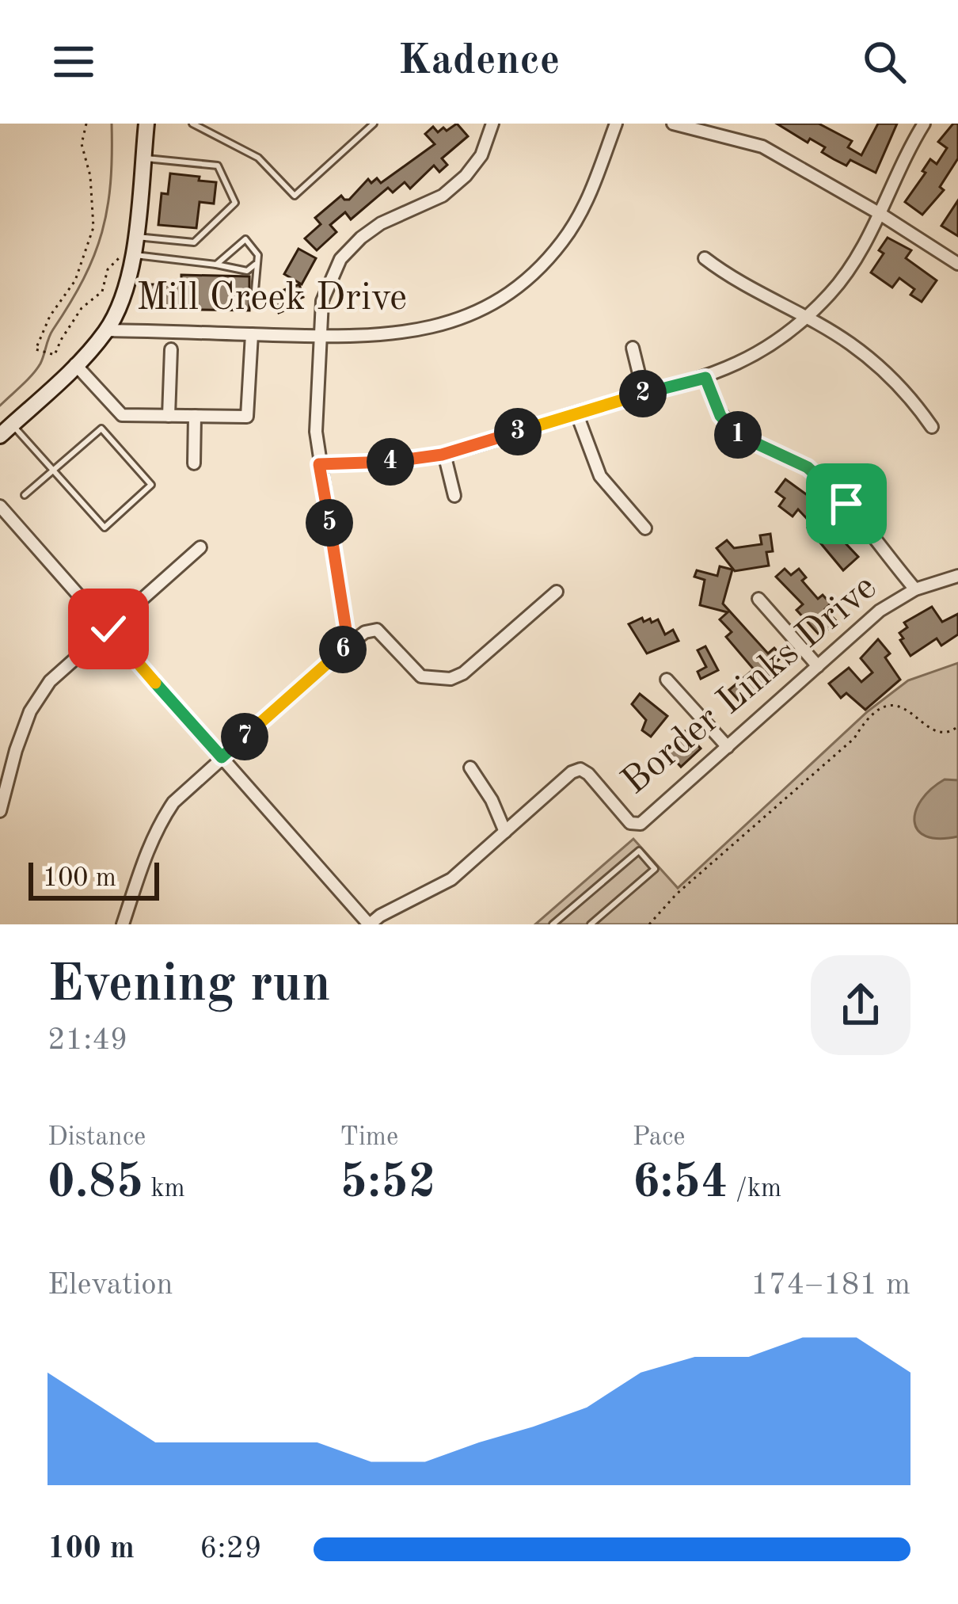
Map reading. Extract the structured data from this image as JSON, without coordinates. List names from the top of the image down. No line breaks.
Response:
{"streets":{"street":["Mill Creek Drive","Border Links Drive"]},"scale_bar":"100 m","page":{"header":"Kadence","pins":["2","3","1","4","5","6","7"],"scale":"100 m","heading":["Evening run","21:49"],"stats":[["Distance","0.85 km"],["Time","5:52"],["Pace","6:54 /km"]],"chart":["Elevation","174–181 m"],"list":[{"name":"100 m","note":"6:29"}]}}
